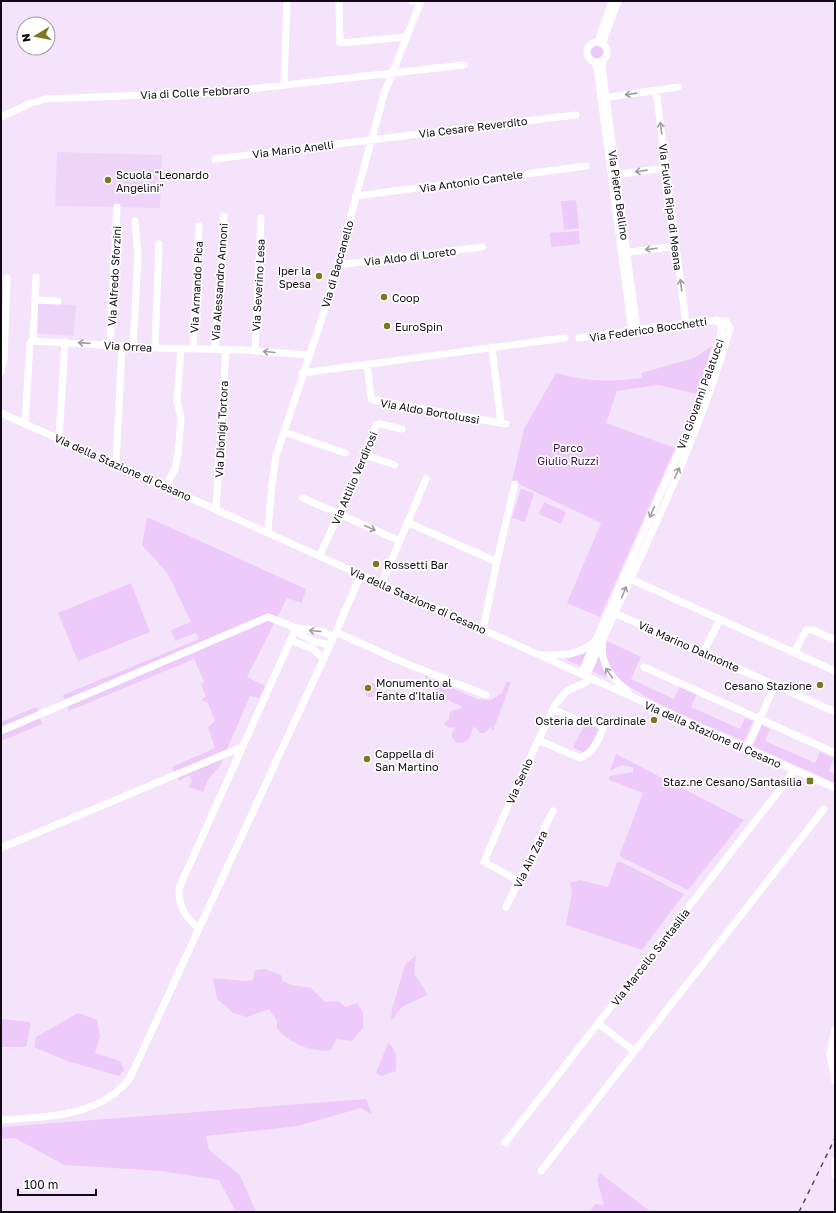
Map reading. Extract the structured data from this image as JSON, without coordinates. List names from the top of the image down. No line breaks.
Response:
{"streets":{"street":["Via di Colle Febbraro","Via Cesare Reverdito","Via Mario Anelli","Via Antonio Cantele","Via Pietro Bellino","Via Fulvia Ripa di Meana","Via Aldo di Loreto","Via di Baccanello","Via Alfredo Sforzini","Via Alessandro Annoni","Via Severino Lesa","Via Armando Pica","Via Federico Bocchetti","Via Orrea","Via Giovanni Palatucci","Via Aldo Bortolussi","Via Dionigi Tortora","Via della Stazione di Cesano","Via Attilio Verdirosi","Via Marino Dalmonte","Via Senio","Via Ain Zara","Via Marcello Santasilia"]},"crossings":[["Via di Colle Febbraro","Via di Baccanello"],["Via Cesare Reverdito","Via Mario Anelli"],["Via Cesare Reverdito","Via di Baccanello"],["Via Mario Anelli","Via di Baccanello"],["Via Antonio Cantele","Via di Baccanello"],["Via Pietro Bellino","Via Federico Bocchetti"],["Via Fulvia Ripa di Meana","Via Federico Bocchetti"],["Via Aldo di Loreto","Via di Baccanello"],["Via di Baccanello","Via Orrea"],["Via di Baccanello","Via della Stazione di Cesano"],["Via Alfredo Sforzini","Via Orrea"],["Via Alessandro Annoni","Via Orrea"],["Via Severino Lesa","Via Orrea"],["Via Armando Pica","Via Orrea"],["Via Federico Bocchetti","Via Giovanni Palatucci"],["Via Orrea","Via Dionigi Tortora"],["Via Giovanni Palatucci","Via della Stazione di Cesano"],["Via Giovanni Palatucci","Via Marino Dalmonte"],["Via Giovanni Palatucci","Via Senio"],["Via Dionigi Tortora","Via della Stazione di Cesano"],["Via della Stazione di Cesano","Via Attilio Verdirosi"],["Via della Stazione di Cesano","Via Senio"],["Via della Stazione di Cesano","Via Marcello Santasilia"],["Via Senio","Via Ain Zara"]],"one_way":["Via Fulvia Ripa di Meana","Via Orrea"],"parks":["Parco Giulio Ruzzi"],"places":{"other":["Scuola \"Leonardo Angelini\"","Iper la Spesa","Coop","EuroSpin","Rossetti Bar","Cesano Stazione","Monumento al Fante d'Italia","Osteria del Cardinale","Cappella di San Martino"],"transit":["Staz.ne Cesano/Santasilia"]},"scale_bar":"100 m","north":"left"}
